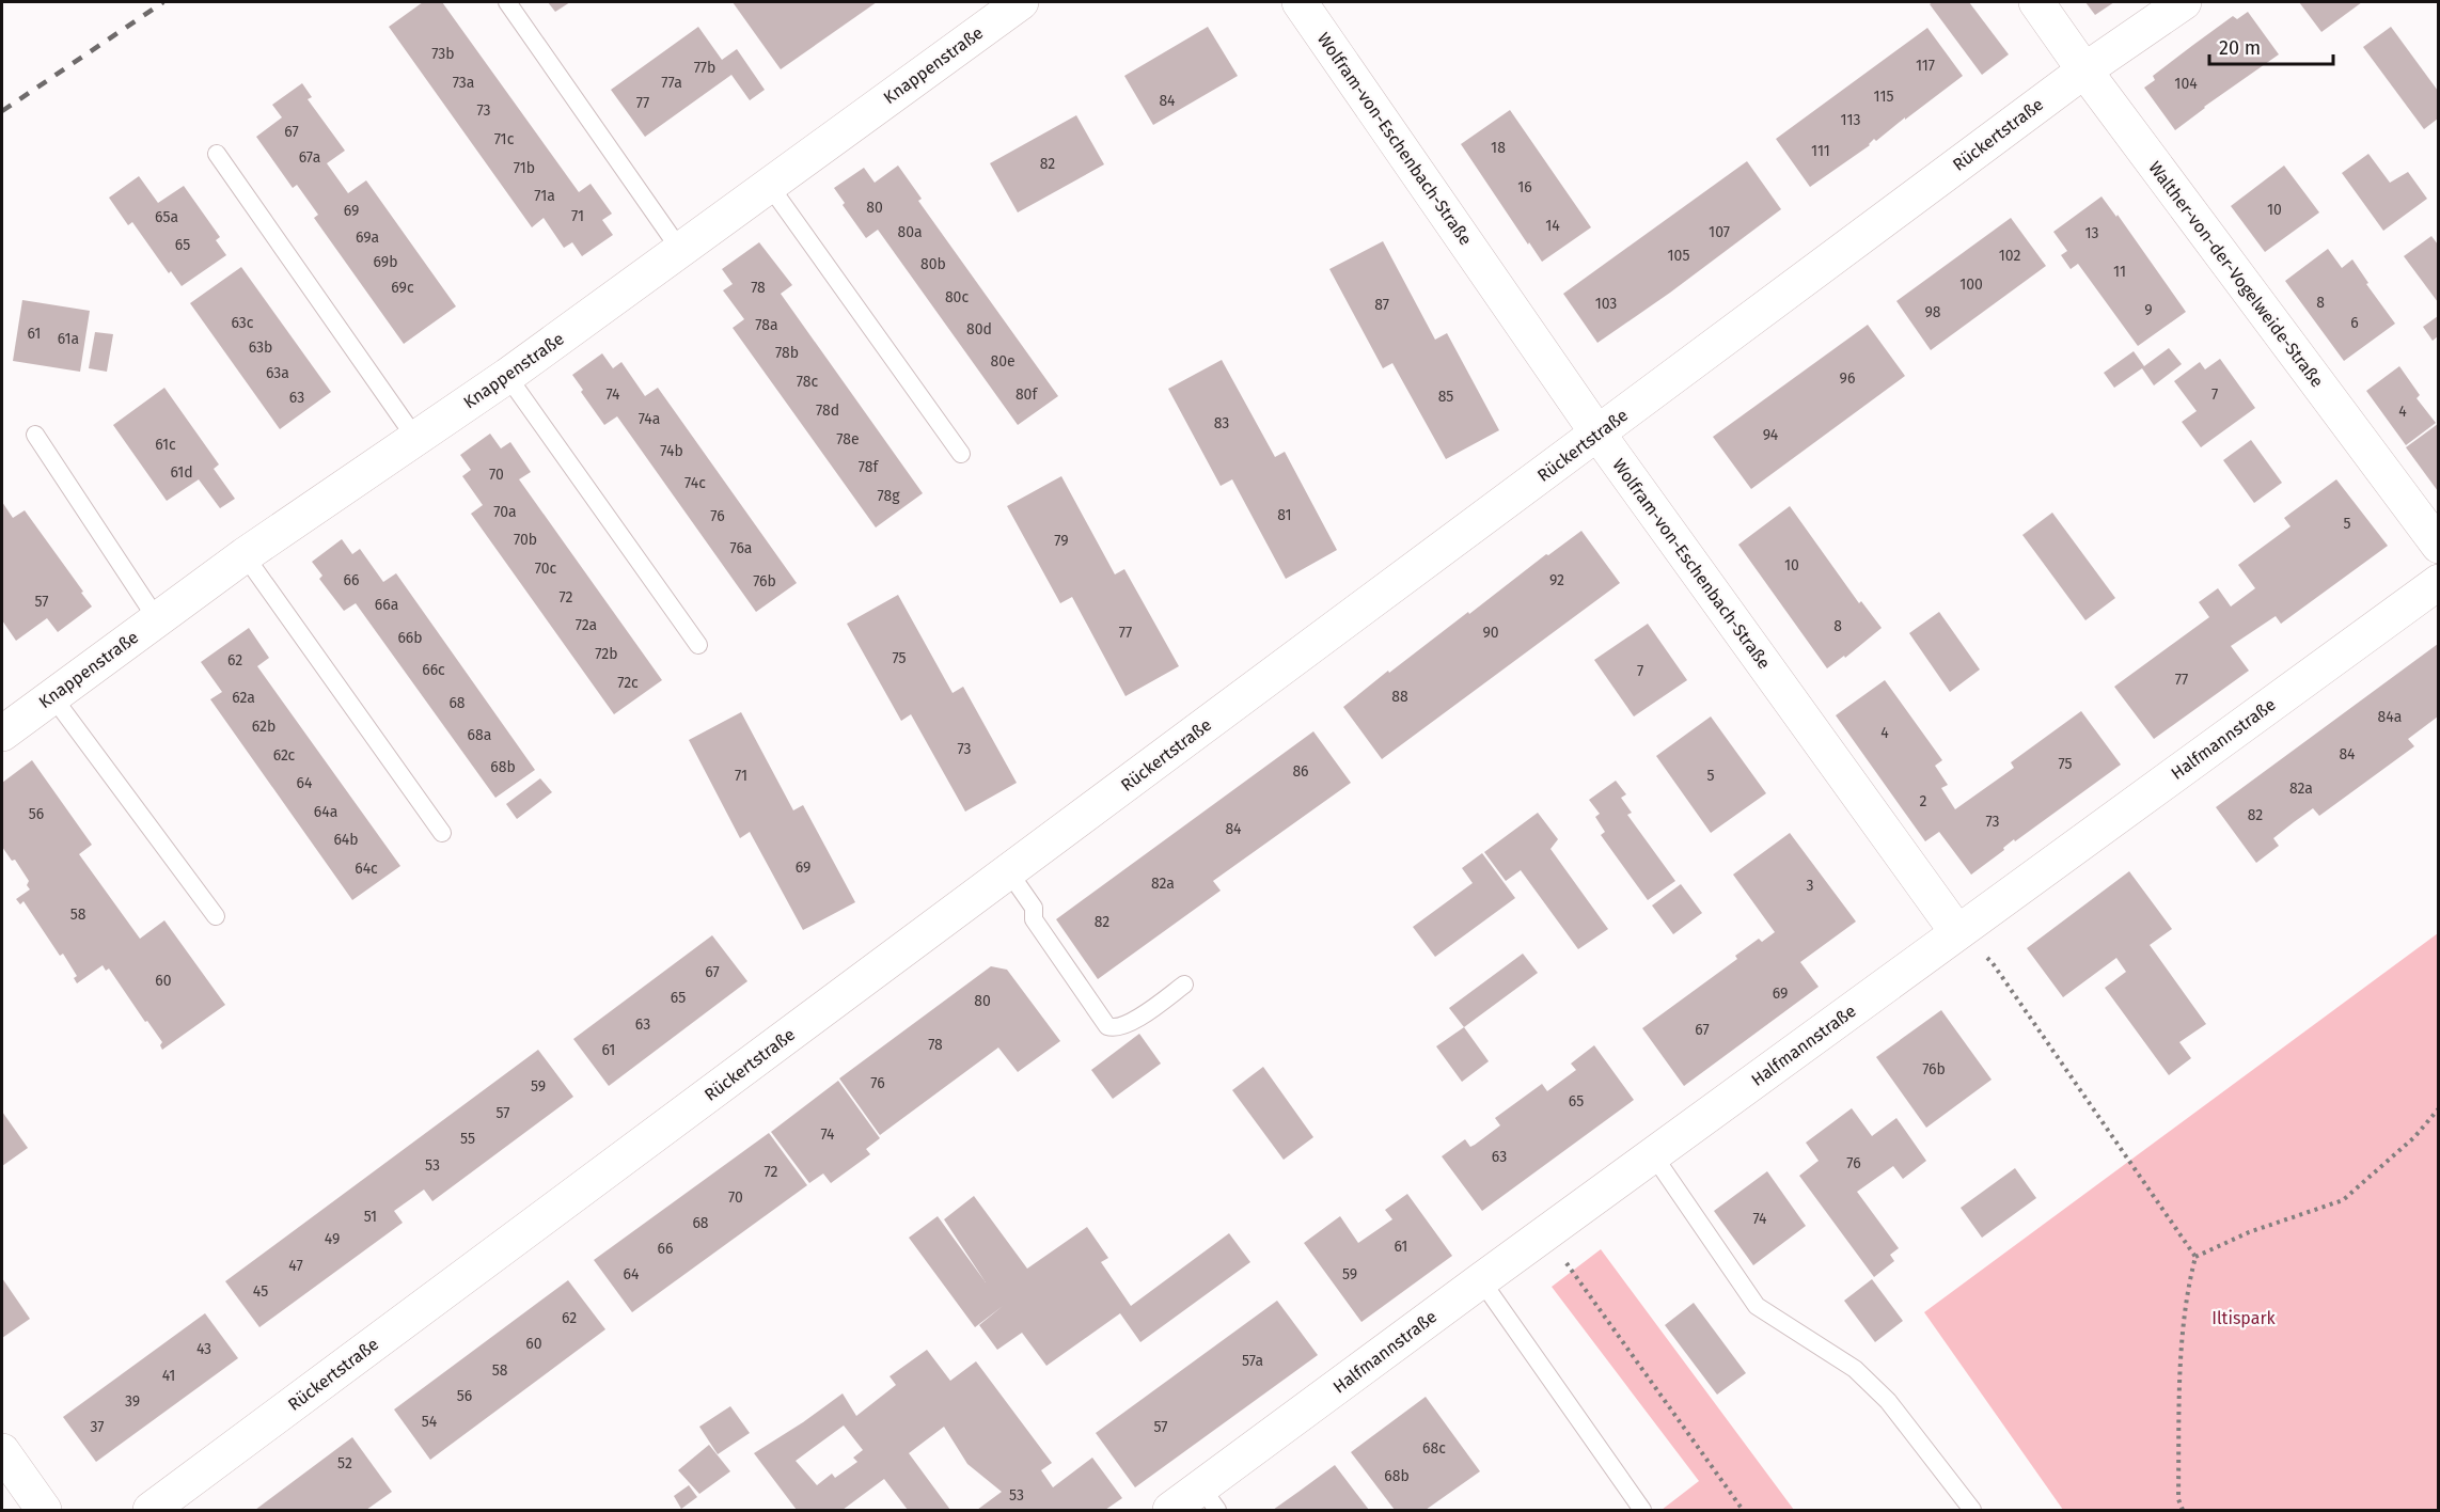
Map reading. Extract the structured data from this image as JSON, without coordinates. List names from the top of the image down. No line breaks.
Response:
{"streets":{"street":["Knappenstraße","Rückertstraße","Wolfram-von-Eschenbach-Straße","Walther-von-der-Vogelweide-Straße","Halfmannstraße"]},"crossings":[["Rückertstraße","Wolfram-von-Eschenbach-Straße"],["Rückertstraße","Walther-von-der-Vogelweide-Straße"],["Wolfram-von-Eschenbach-Straße","Halfmannstraße"]],"parks":["Iltispark"],"house_numbers":["73b","117","77b","73a","77a","104","115","84","77","73","113","67","71c","18","111","67a","82","71b","16","71a","80","10","69","71","65a","14","80a","107","13","69a","65","105","102","69b","80b","11","100","69c","78","80c","8","103","87","9","98","63c","6","78a","80d","61","61a","63b","78b","80e","63a","96","78c","74","80f","7","85","63","78d","4","74a","83","94","78e","61c","74b","78f","61d","70","74c","78g","70a","81","76","5","70b","79","76a","10","70c","66","92","76b","72","57","66a","72a","8","77","90","66b","72b","75","62","66c","7","77","72c","88","62a","68","84a","62b","4","68a","73","84","62c","75","68b","86","71","5","64","82a","2","64a","56","82","73","84","64b","69","64c","82a","3","58","82","67","60","69","65","80","63","67","78","61","76b","76","59","65","57","74","55","63","76","53","72","70","51","74","68","49","61","66","47","64","59","45","62","60","43","57a","58","41","56","39","54","37","57","68c","52","68b","53"],"scale_bar":"20 m"}
